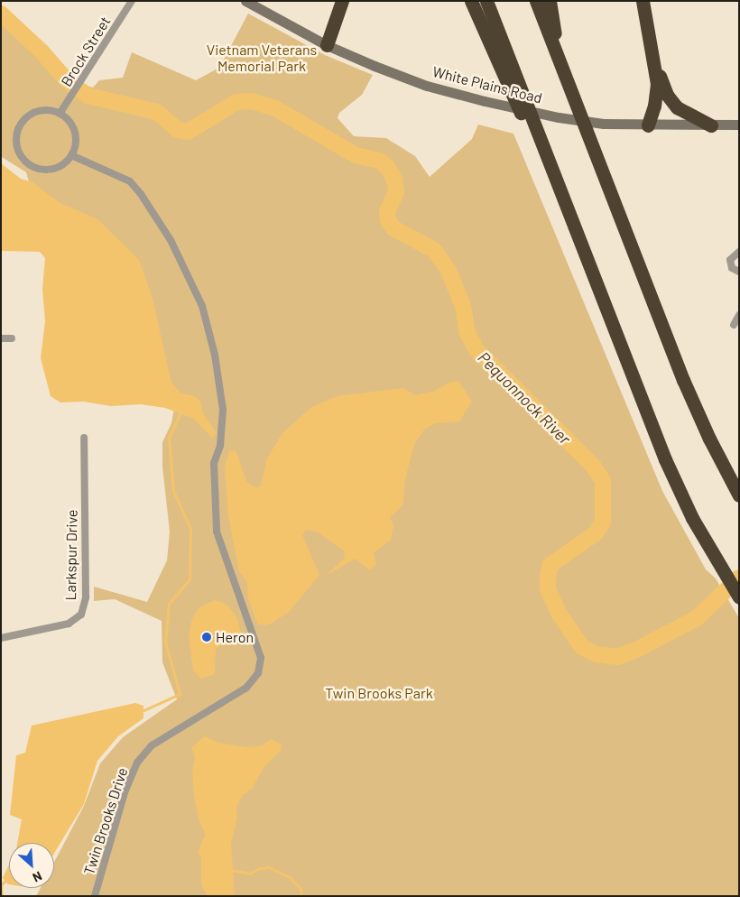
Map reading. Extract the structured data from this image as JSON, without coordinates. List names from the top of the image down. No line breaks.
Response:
{"streets":{"main road":["White Plains Road"],"street":["Brock Street","Larkspur Drive","Twin Brooks Drive"]},"crossings":[["Brock Street","Twin Brooks Drive"]],"water":["Pequonnock River"],"parks":["Vietnam Veterans Memorial Park","Twin Brooks Park"],"places":["Heron"],"north":"bottom right"}
